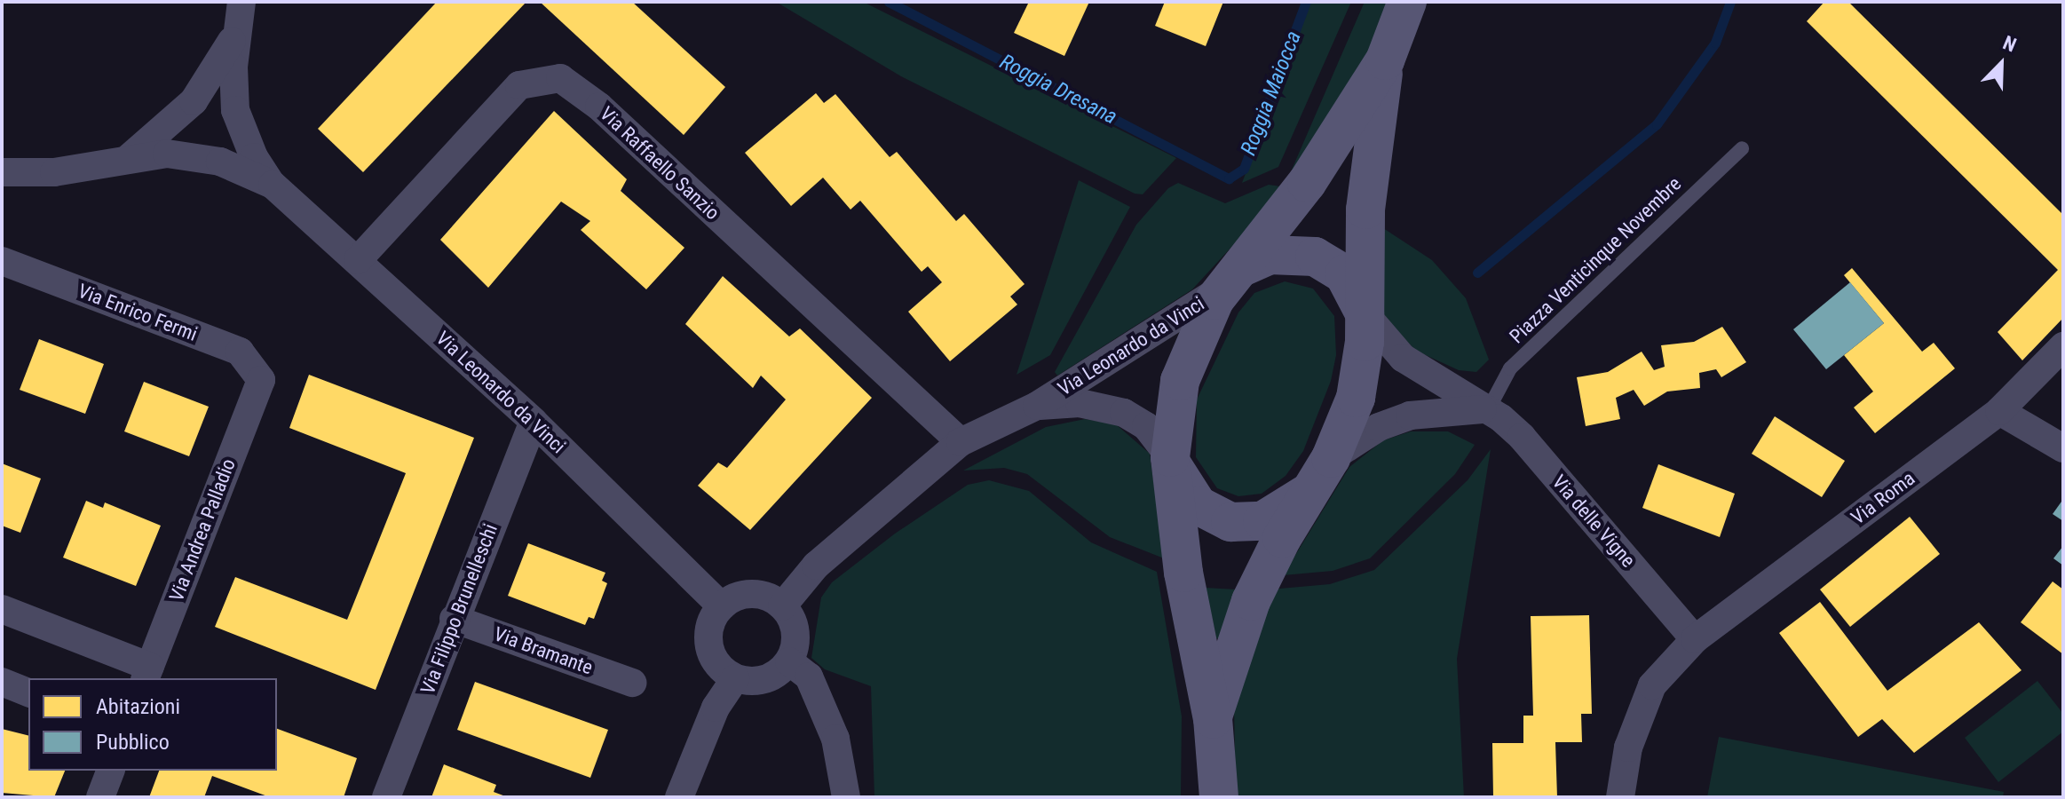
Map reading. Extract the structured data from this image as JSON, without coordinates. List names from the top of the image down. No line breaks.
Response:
{"streets":{"street":["Via Raffaello Sanzio","Via Enrico Fermi","Via Leonardo da Vinci","Via Roma","Via delle Vigne","Via Andrea Palladio","Via Filippo Brunelleschi","Via Bramante"],"lane":["Piazza Venticinque Novembre"]},"crossings":[["Via Raffaello Sanzio","Via Leonardo da Vinci"],["Piazza Venticinque Novembre","Via delle Vigne"],["Via Enrico Fermi","Via Andrea Palladio"],["Via Leonardo da Vinci","Via delle Vigne"],["Via Leonardo da Vinci","Via Filippo Brunelleschi"],["Via Roma","Via delle Vigne"],["Via Filippo Brunelleschi","Via Bramante"]],"water":["Roggia Dresana","Roggia Maiocca"],"legend":["Abitazioni","Pubblico"],"north":"top right"}
